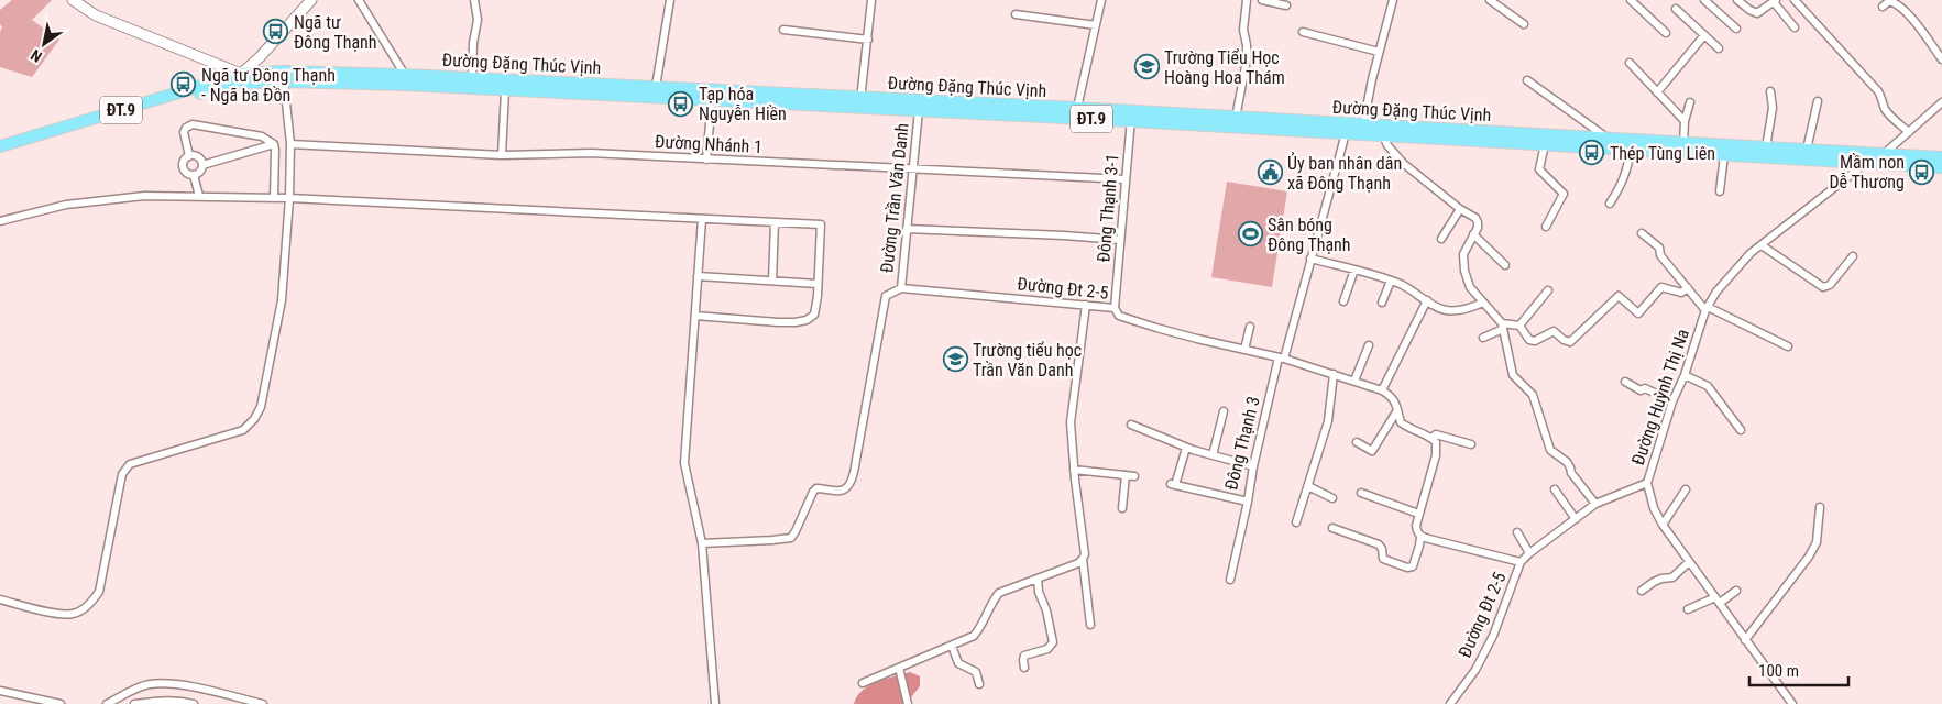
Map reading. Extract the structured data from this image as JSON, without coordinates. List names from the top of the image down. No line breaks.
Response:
{"streets":{"main road":["Đường Đặng Thúc Vịnh","ĐT.9"],"street":["Đường Nhánh 1","Đường Trần Văn Danh","Đông Thạnh 3-1","Đường Đt 2-5","Đường Huỳnh Thị Na","Đông Thạnh 3"]},"crossings":[["Đường Đặng Thúc Vịnh","Đường Trần Văn Danh"],["Đường Đặng Thúc Vịnh","Đông Thạnh 3-1"],["Đường Đặng Thúc Vịnh","Đường Huỳnh Thị Na"],["Đường Đặng Thúc Vịnh","Đông Thạnh 3"],["Đường Nhánh 1","Đường Trần Văn Danh"],["Đường Nhánh 1","Đông Thạnh 3-1"],["Đường Trần Văn Danh","Đường Đt 2-5"],["Đông Thạnh 3-1","Đường Đt 2-5"],["Đường Đt 2-5","Đường Huỳnh Thị Na"],["Đường Đt 2-5","Đông Thạnh 3"]],"places":{"bus stop":["Ngã tư Đông Thạnh","Ngã tư Đông Thạnh - Ngã ba Đồn","Tạp hóa Nguyễn Hiền","Thép Tùng Liên","Mầm non Dễ Thương"],"school or university":["Trường Tiểu Học Hoàng Hoa Thám","Trường tiểu học Trần Văn Danh"],"public building":["Ủy ban nhân dân xã Đông Thạnh"],"sports":["Sân bóng Đông Thạnh"]},"scale_bar":"100 m","north":"bottom left"}
